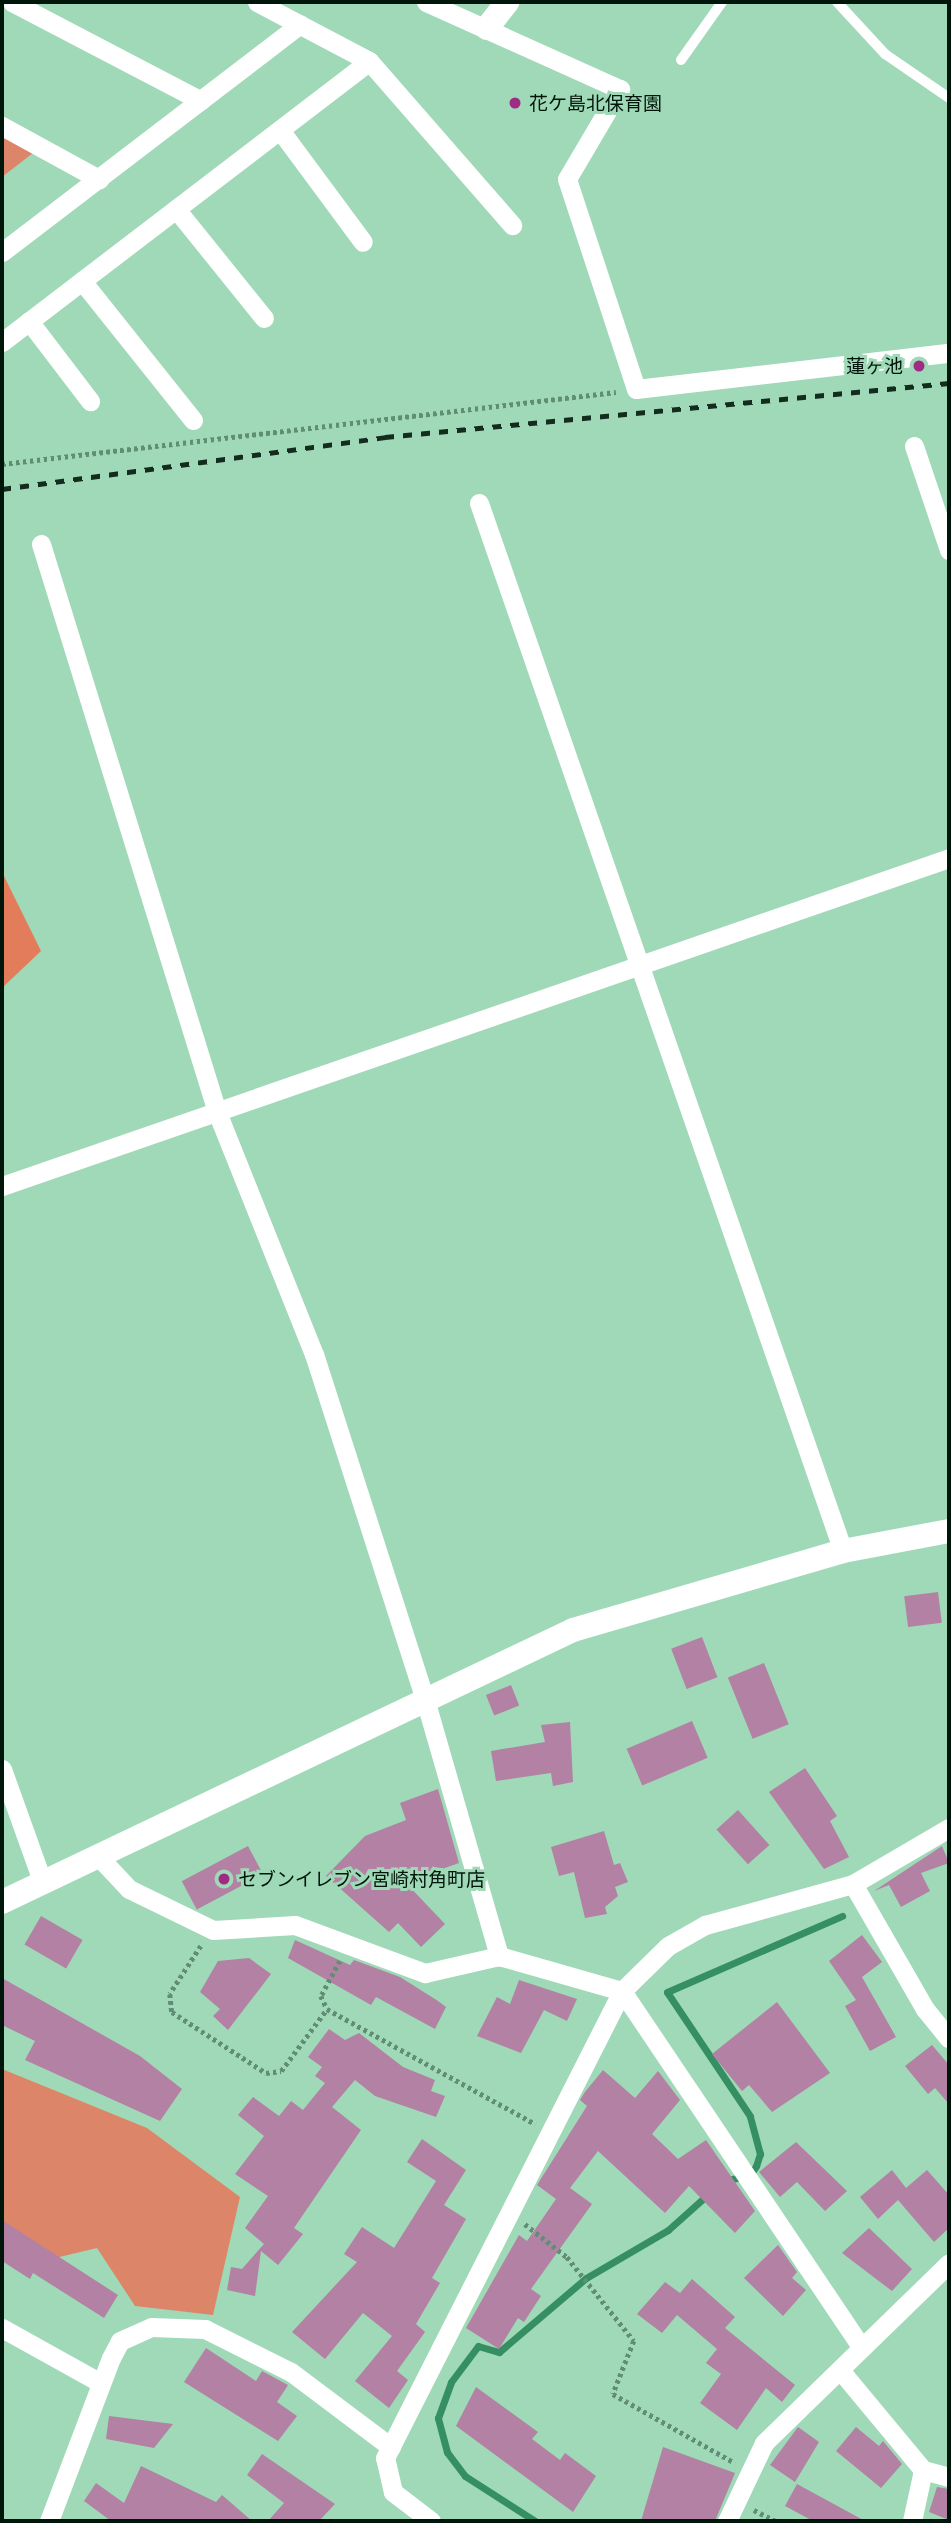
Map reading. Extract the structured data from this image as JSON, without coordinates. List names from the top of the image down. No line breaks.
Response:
{"places":["花ケ島北保育園","蓮ヶ池","セブンイレブン宮崎村角町店"]}
